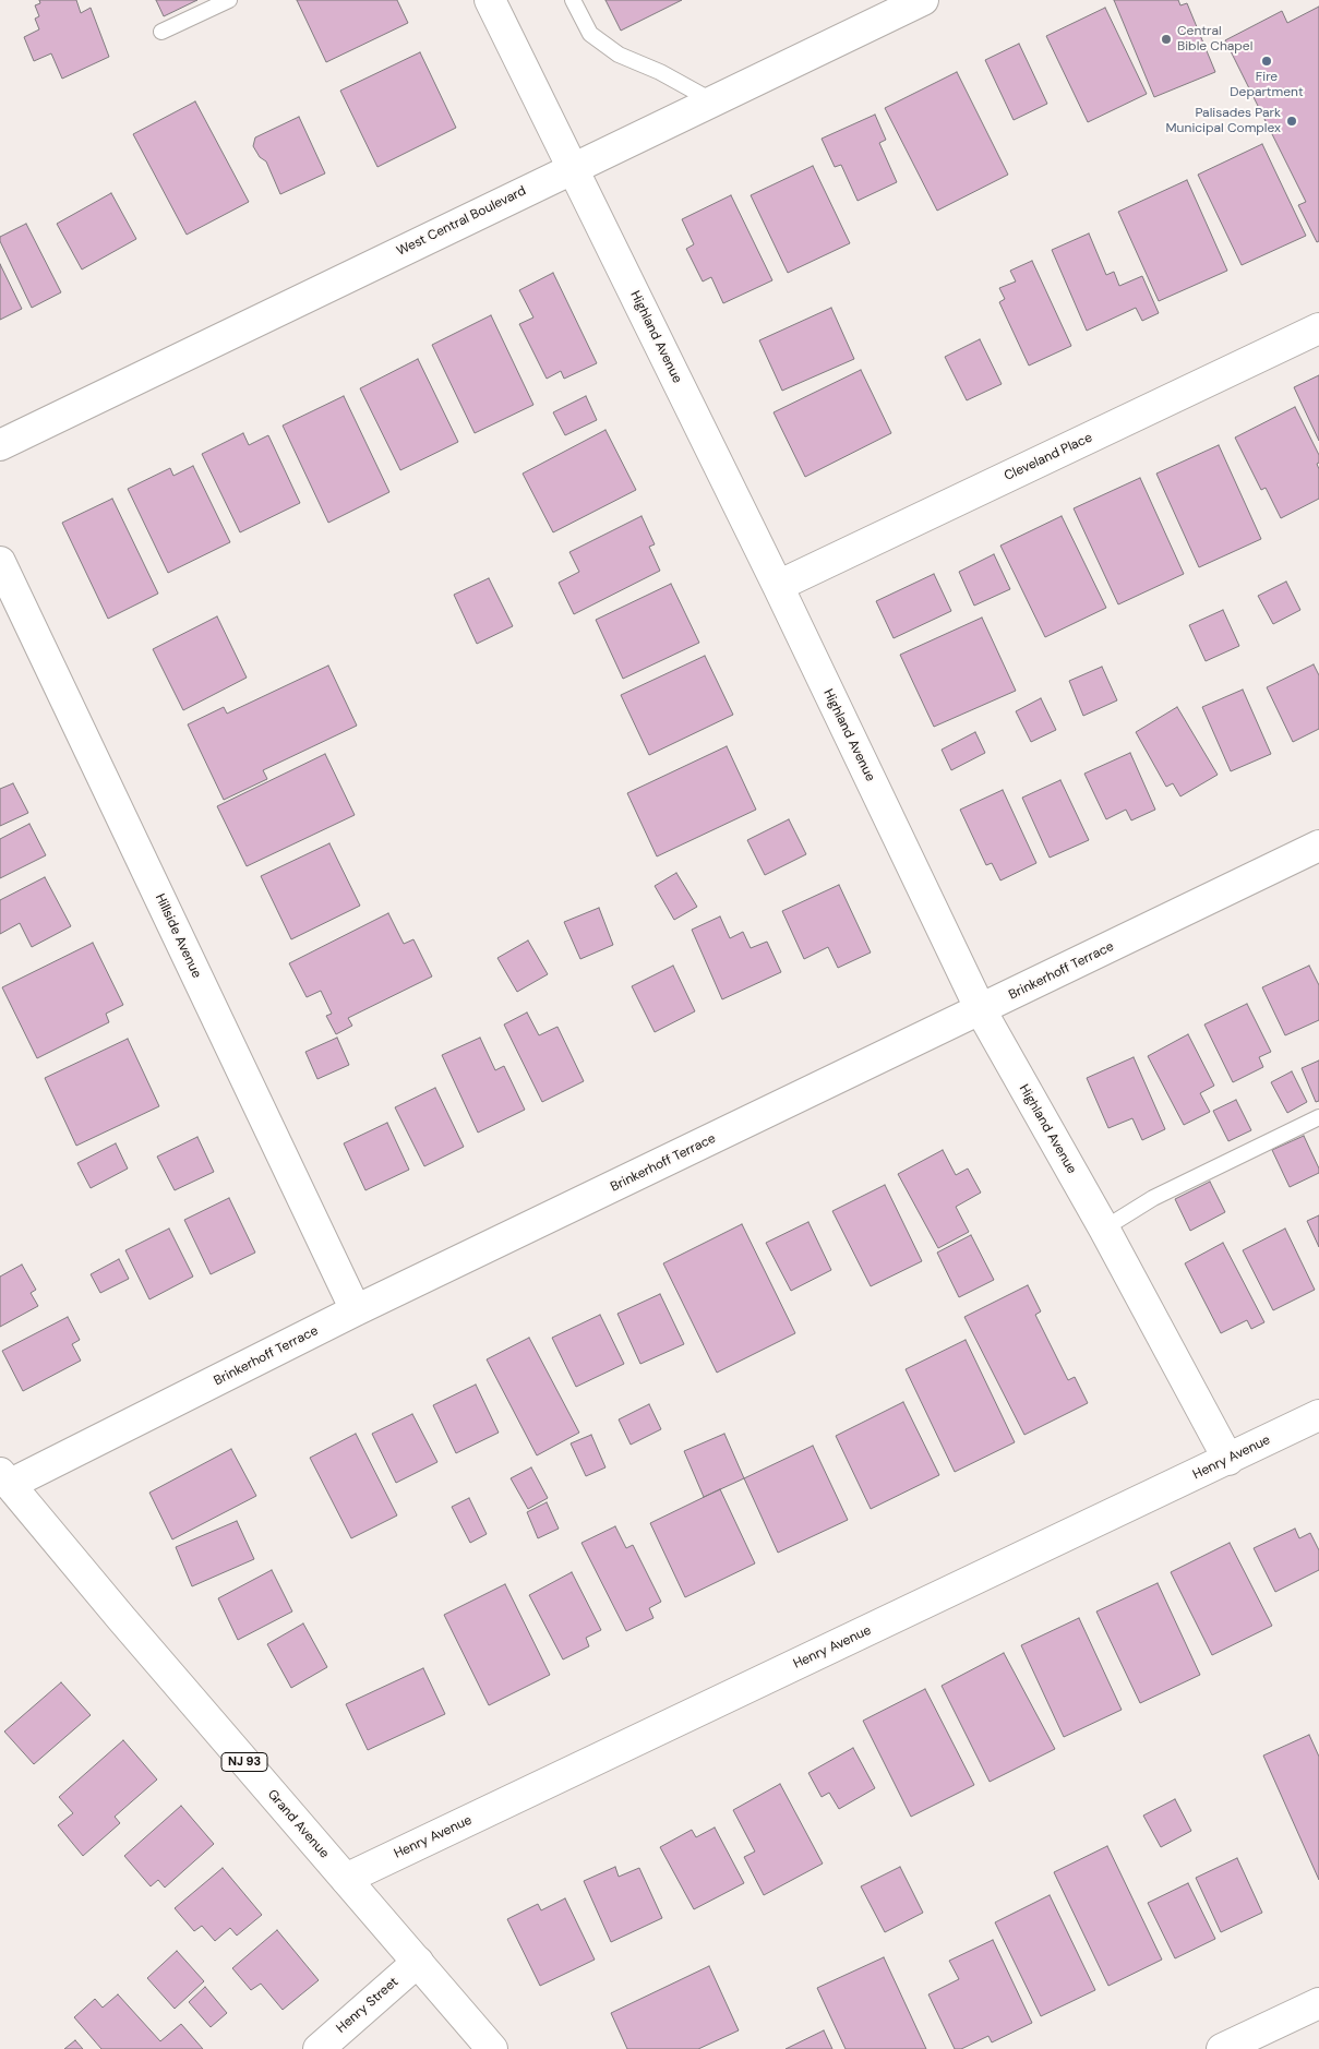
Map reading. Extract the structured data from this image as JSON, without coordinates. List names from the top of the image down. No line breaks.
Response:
{"streets":{"street":["West Central Boulevard","Highland Avenue","Cleveland Place","Hillside Avenue","Brinkerhoff Terrace","Henry Avenue","NJ 93","Grand Avenue","Henry Street"]},"crossings":[["West Central Boulevard","Highland Avenue"],["Highland Avenue","Cleveland Place"],["Highland Avenue","Brinkerhoff Terrace"],["Highland Avenue","Henry Avenue"],["Hillside Avenue","Brinkerhoff Terrace"],["Brinkerhoff Terrace","Grand Avenue"],["Henry Avenue","Grand Avenue"],["Grand Avenue","Henry Street"]],"places":["Central Bible Chapel","Fire Department","Palisades Park Municipal Complex"]}
